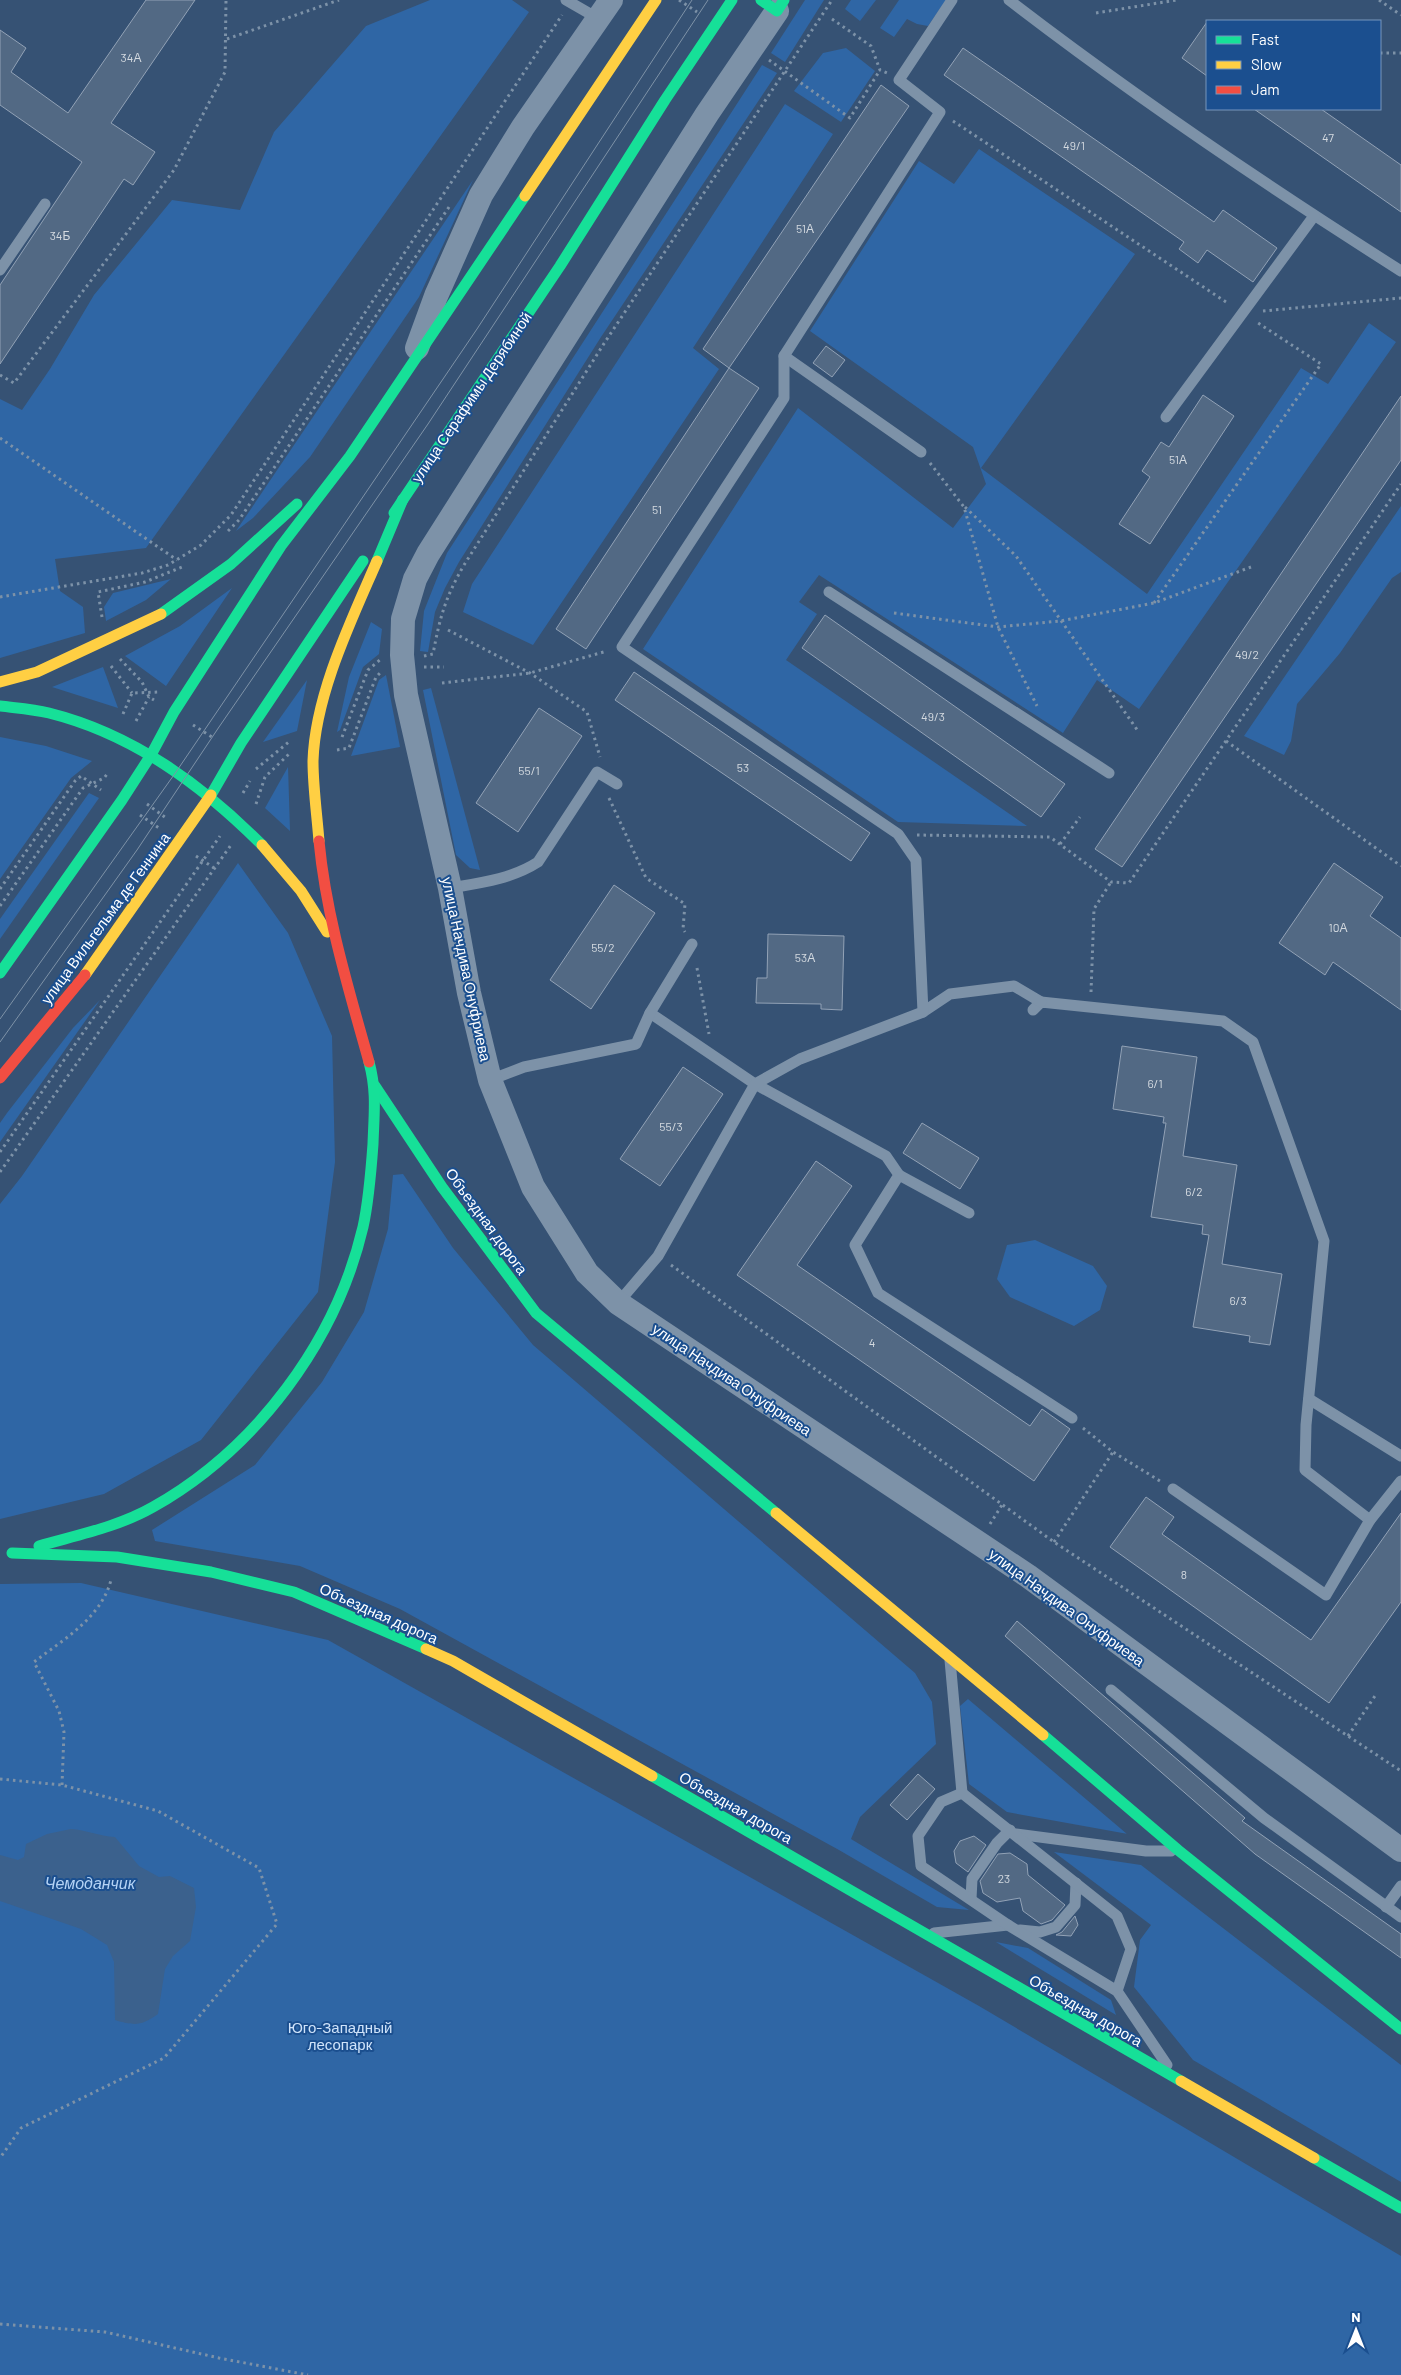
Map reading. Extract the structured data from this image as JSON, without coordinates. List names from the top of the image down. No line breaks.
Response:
{"streets":{"main road":["улица Серафимы Дерябиной","улица Вильгельма де Геннина","Объездная дорога"],"street":["улица Начдива Онуфриева"]},"crossings":[["улица Серафимы Дерябиной","улица Вильгельма де Геннина"]],"water":["Чемоданчик"],"parks":["Юго-Западный лесопарк"],"house_numbers":["34А","47","49/1","51А","34Б","51А","51","49/2","49/3","53","55/1","10А","55/2","53А","6/1","55/3","6/2","6/3","4","8","23"],"legend":["Fast","Slow","Jam"],"north":"top"}
